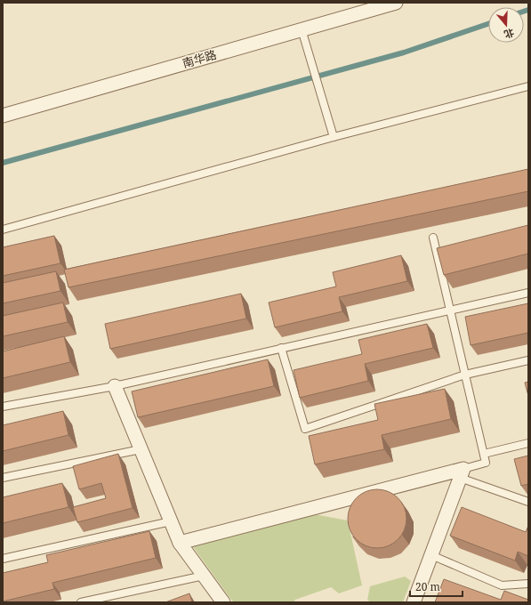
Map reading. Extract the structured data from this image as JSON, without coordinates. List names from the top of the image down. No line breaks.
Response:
{"streets":{"street":["南华路"]},"scale_bar":"20 m","north":"bottom"}
